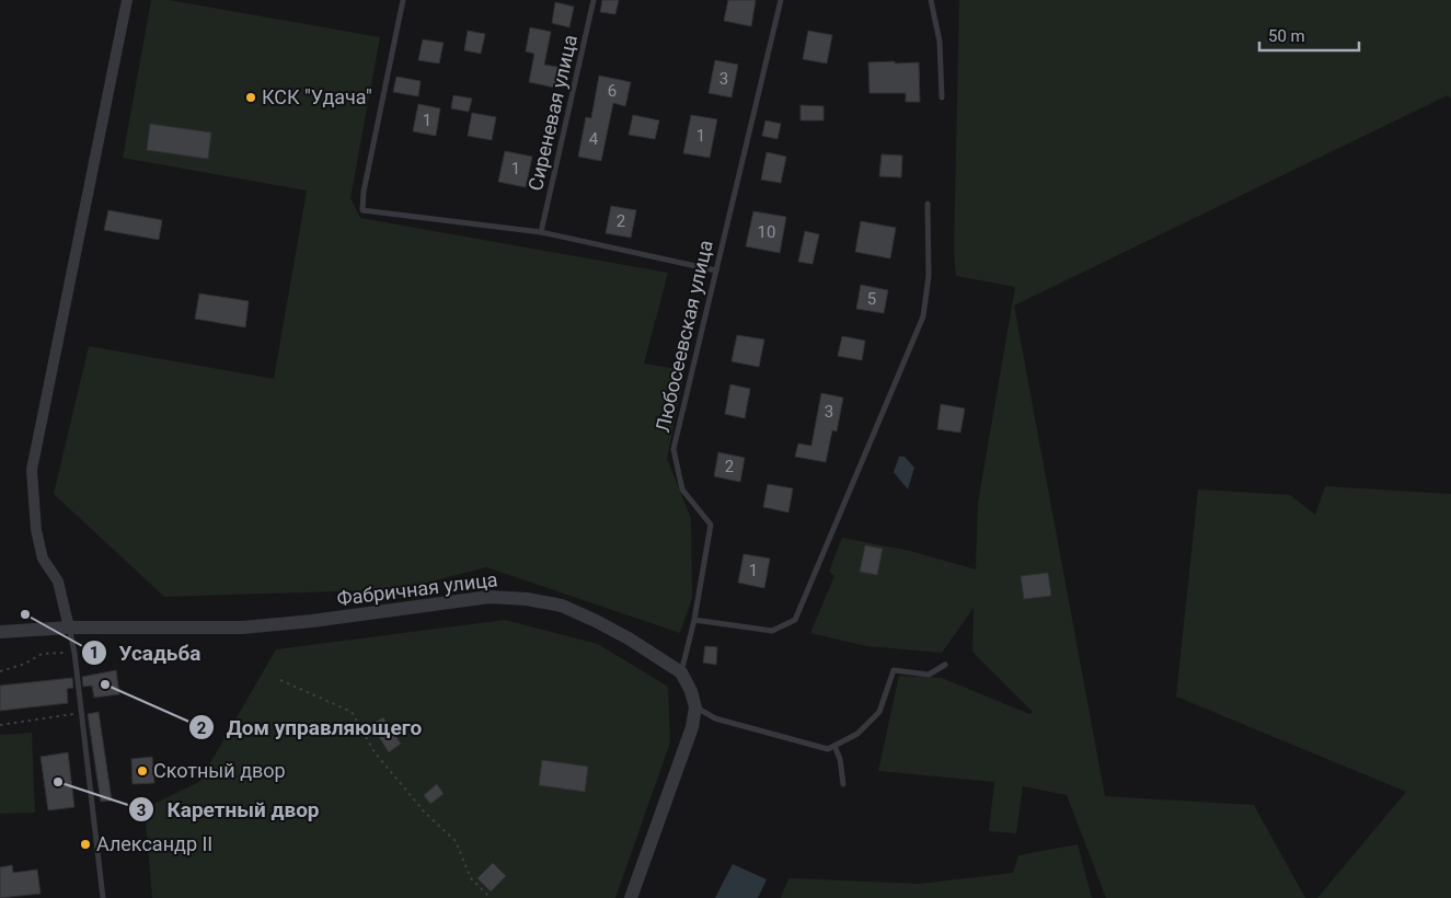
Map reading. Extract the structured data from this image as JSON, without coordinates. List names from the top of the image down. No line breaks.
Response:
{"streets":{"street":["Фабричная улица"],"lane":["Сиреневая улица","Любосеевская улица"]},"crossings":[["Любосеевская улица","Фабричная улица"]],"places":["КСК \"Удача\"","Усадьба","Дом управляющего","Скотный двор","Каретный двор","Александр II"],"house_numbers":["3","6","1","1","4","1","2","10","5","3","2","1"],"scale_bar":"50 m"}
